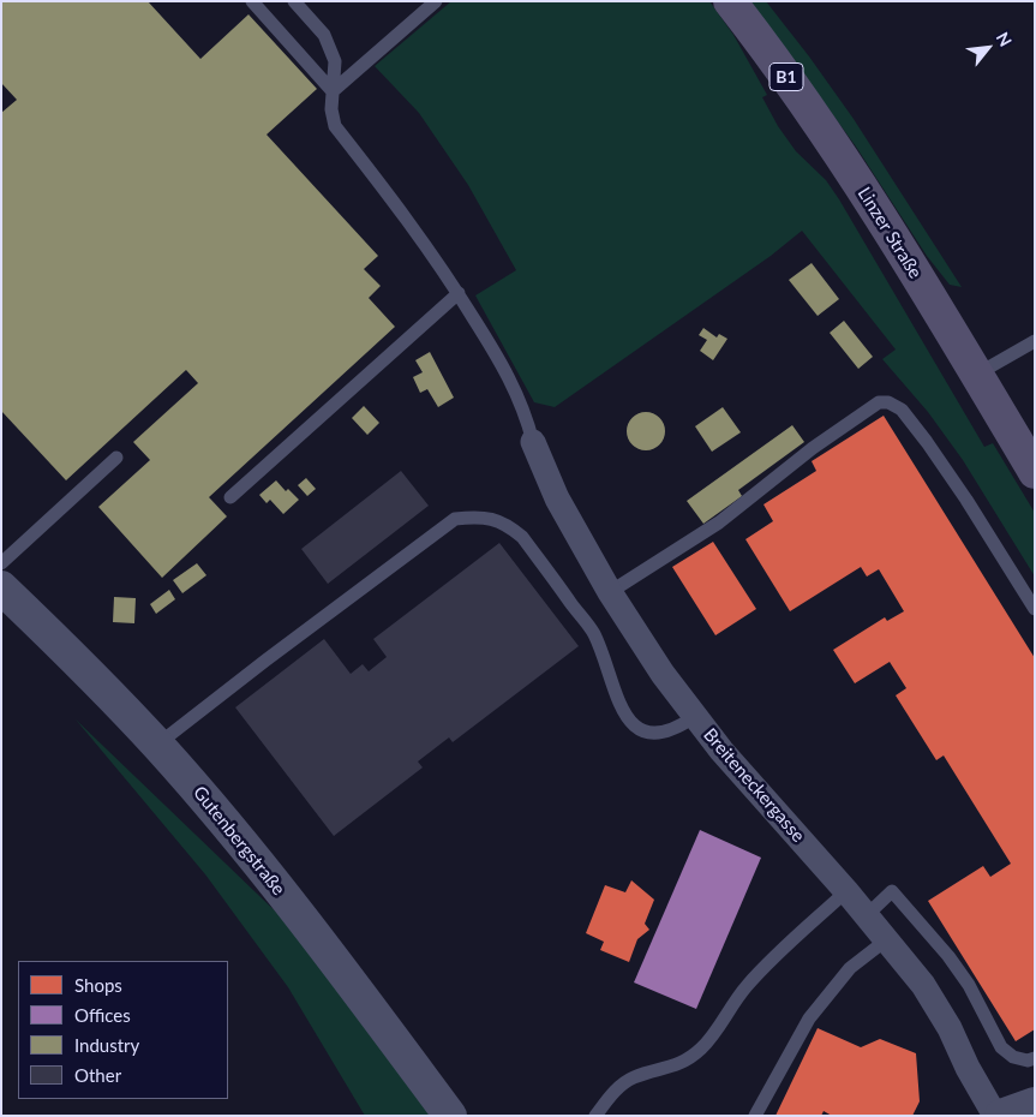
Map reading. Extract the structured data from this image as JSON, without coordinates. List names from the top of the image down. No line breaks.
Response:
{"streets":{"main road":["B1","Linzer Straße"],"street":["Breiteneckergasse","Gutenbergstraße"]},"legend":["Shops","Offices","Industry","Other"],"north":"top right"}
